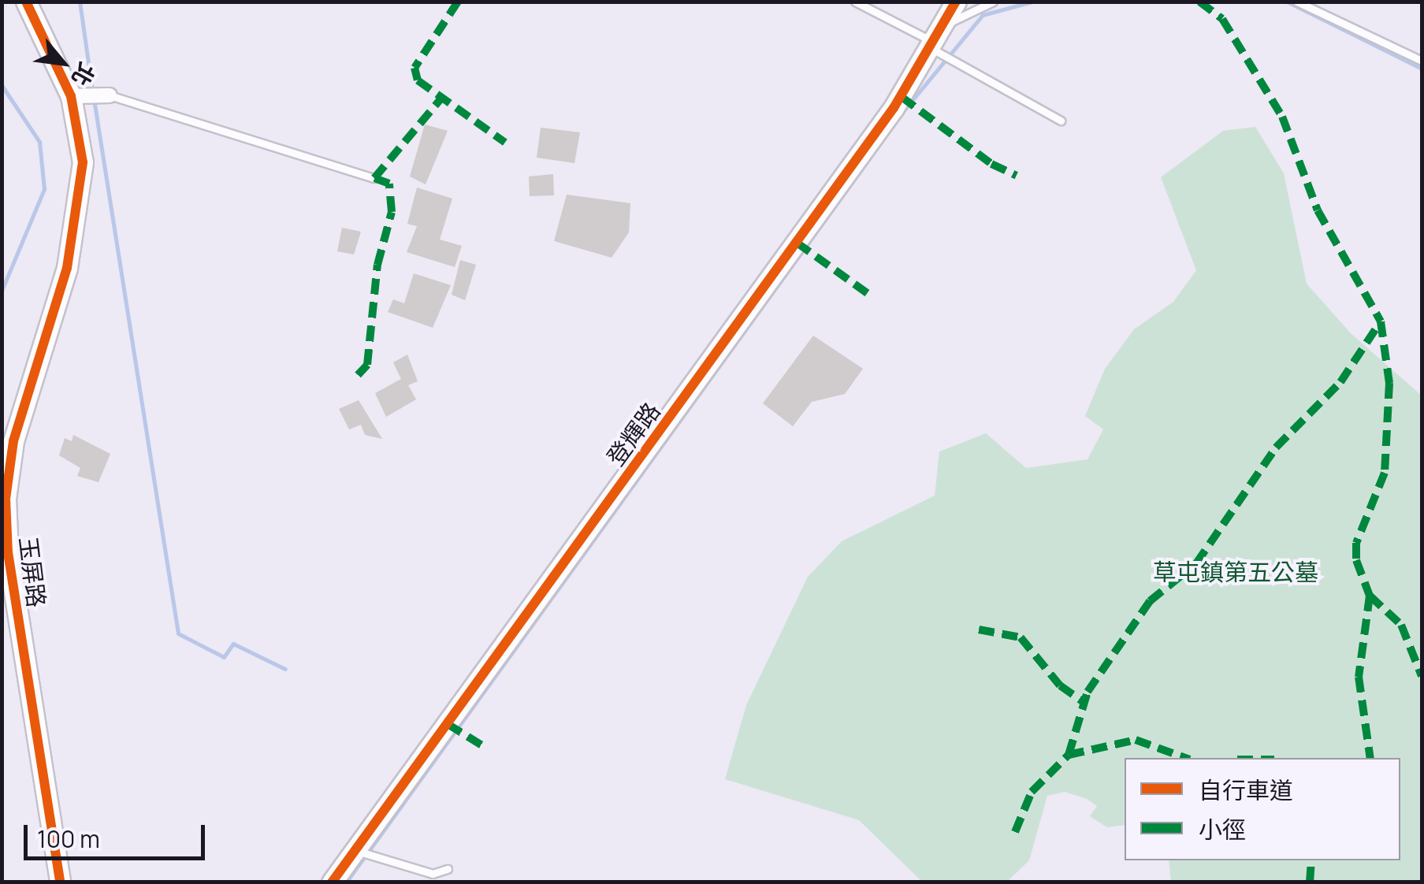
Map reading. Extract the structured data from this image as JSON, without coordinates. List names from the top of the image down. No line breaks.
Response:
{"streets":{"street":["登輝路","玉屏路"]},"parks":["草屯鎮第五公墓"],"legend":["自行車道","小徑"],"scale_bar":"100 m","north":"bottom right"}
